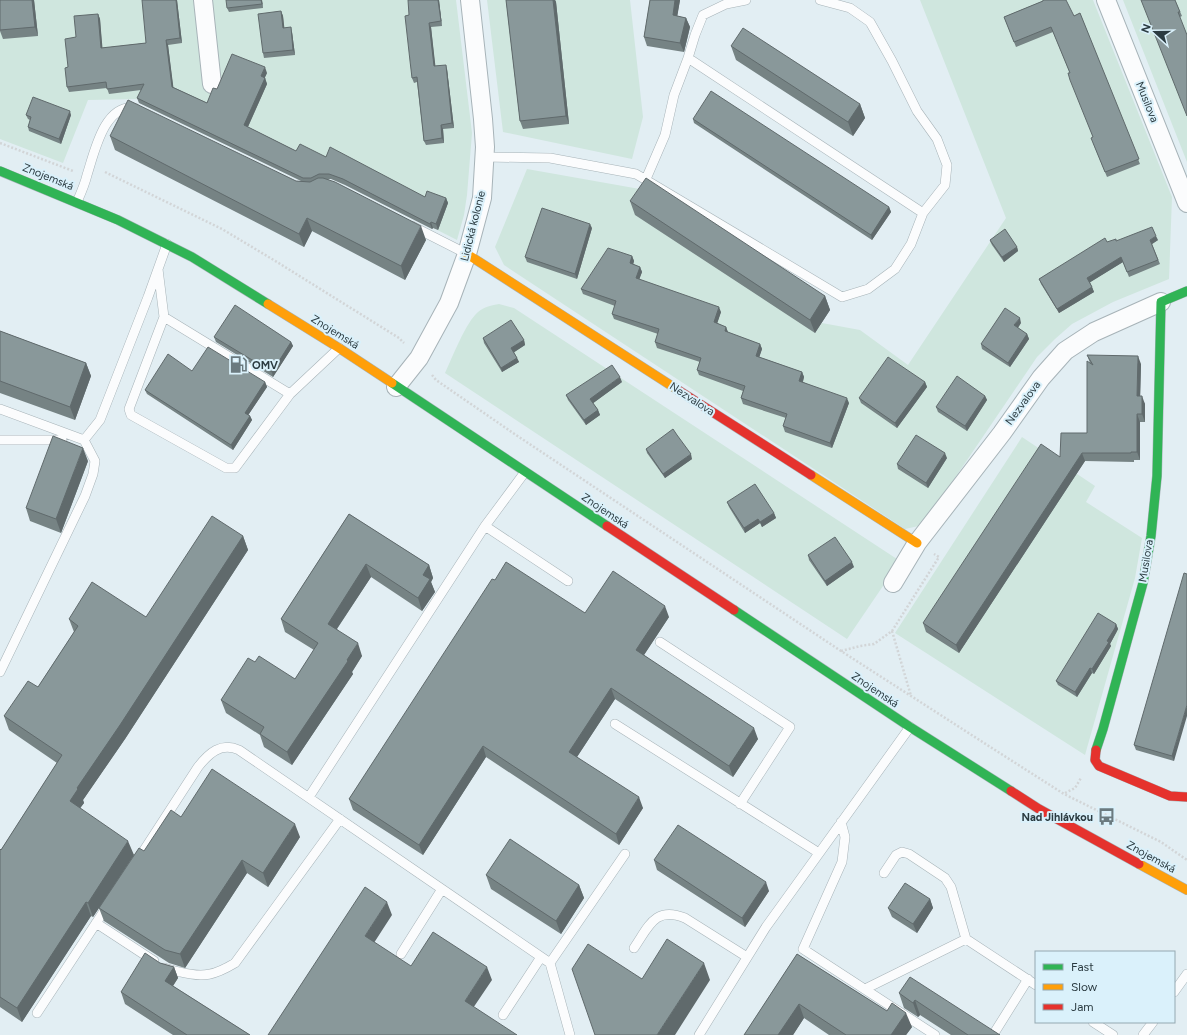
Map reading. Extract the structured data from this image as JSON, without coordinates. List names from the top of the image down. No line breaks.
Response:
{"streets":{"main road":["Musilova","Znojemská","Nezvalova"],"street":["Lidická kolonie"]},"crossings":[["Musilova","Nezvalova"],["Znojemská","Lidická kolonie"],["Lidická kolonie","Nezvalova"]],"places":{"fuel station":["OMV"],"bus stop":["Nad Jihlávkou"]},"legend":["Fast","Slow","Jam"],"north":"left"}
